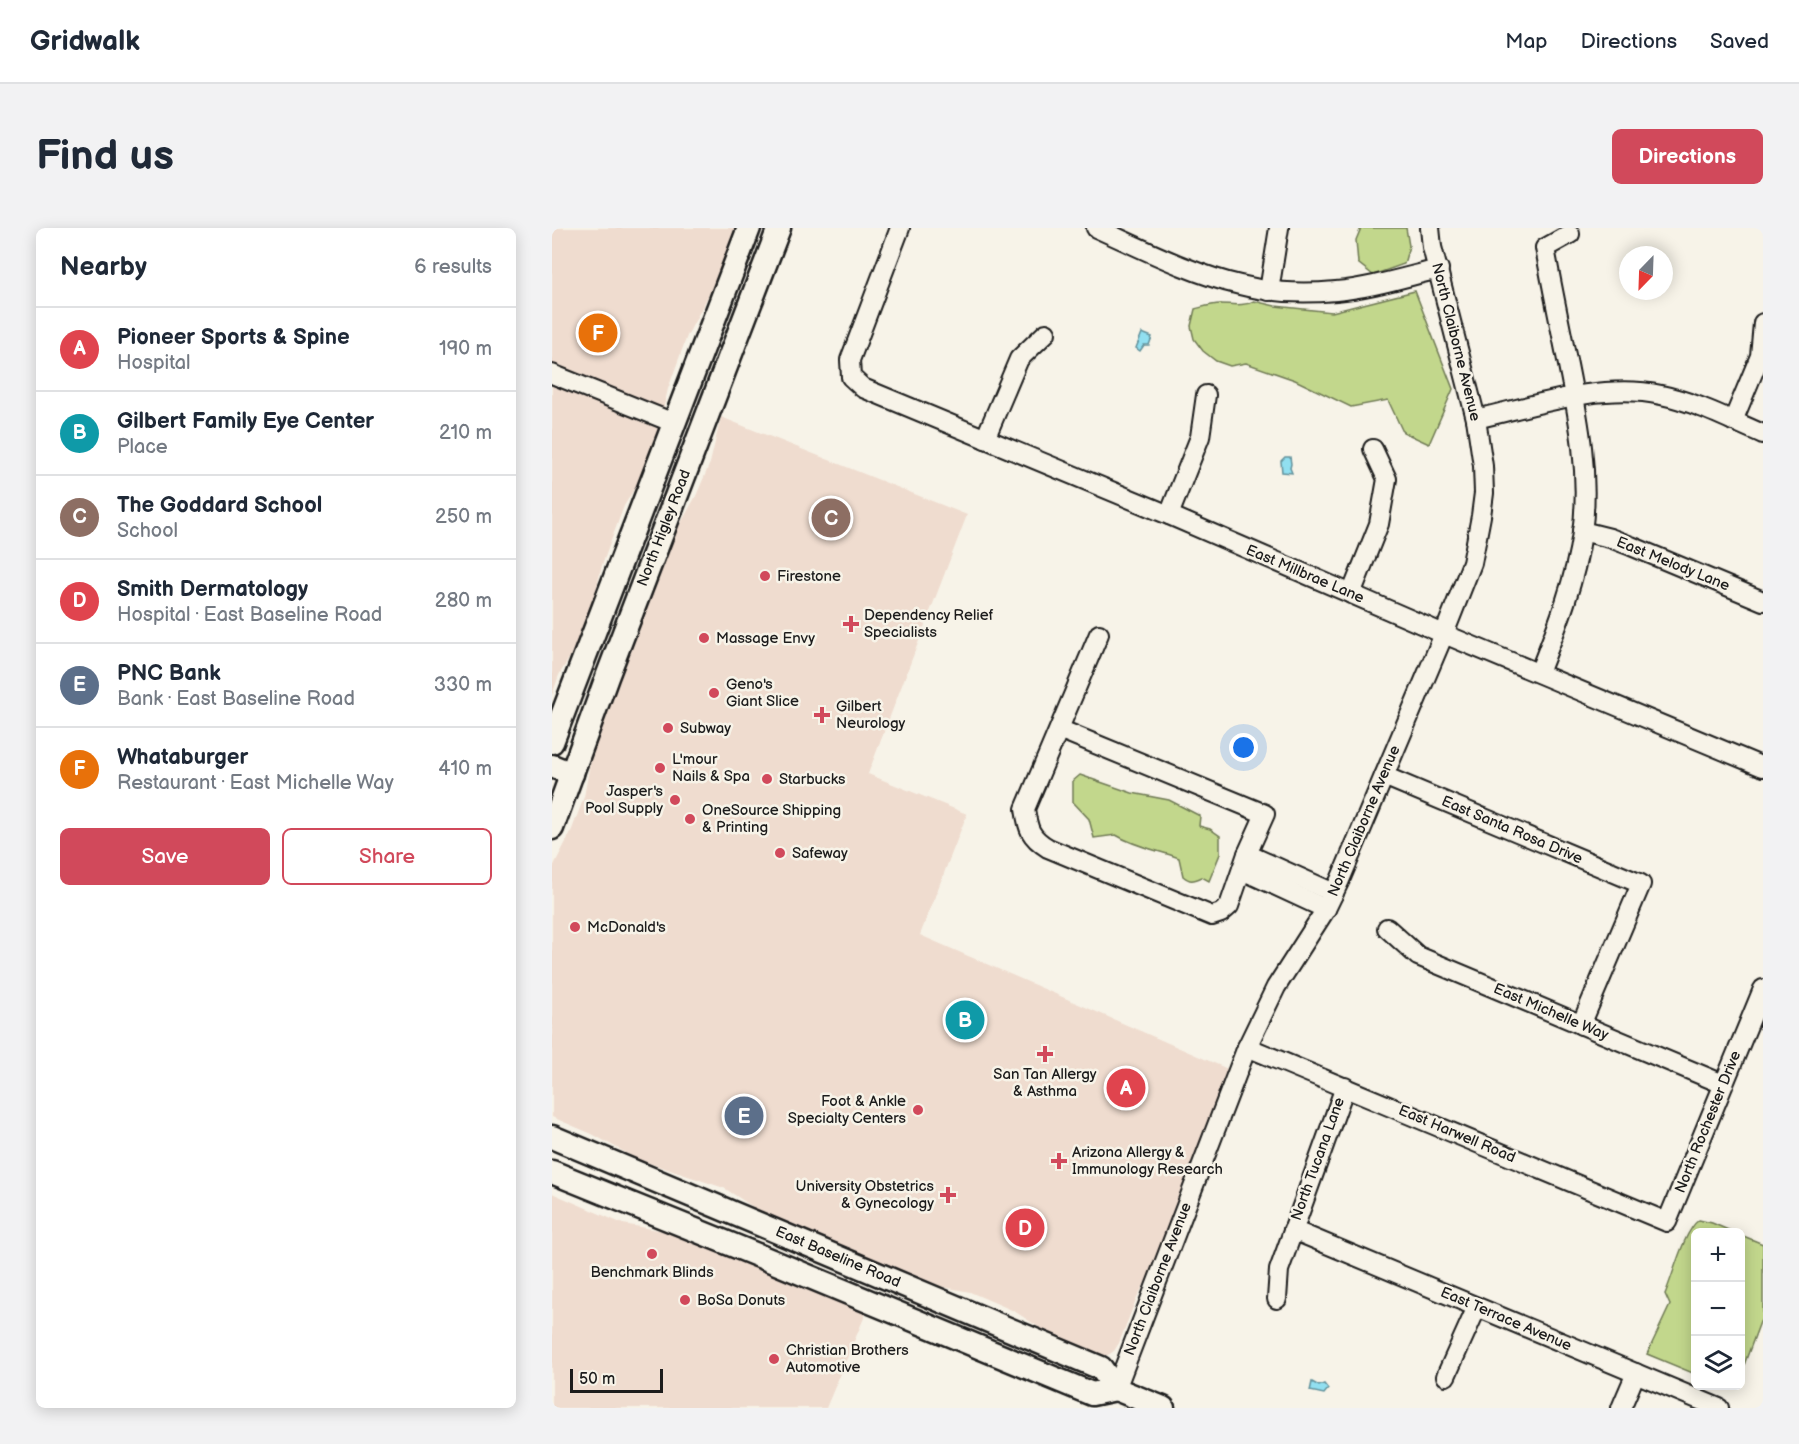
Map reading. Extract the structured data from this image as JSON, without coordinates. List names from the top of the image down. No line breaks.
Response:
{"streets":{"main road":["North Higley Road","East Baseline Road"],"street":["North Claiborne Avenue","East Melody Lane","East Millbrae Lane","East Santa Rosa Drive","East Michelle Way","North Rochester Drive","East Harwell Road","North Tucana Lane","East Terrace Avenue"]},"crossings":[["North Claiborne Avenue","East Millbrae Lane"],["North Claiborne Avenue","East Santa Rosa Drive"],["North Claiborne Avenue","East Harwell Road"],["North Claiborne Avenue","East Baseline Road"],["East Santa Rosa Drive","East Michelle Way"],["East Michelle Way","North Rochester Drive"],["North Rochester Drive","East Harwell Road"],["East Harwell Road","North Tucana Lane"],["North Tucana Lane","East Terrace Avenue"]],"places":{"other":["Firestone","Massage Envy","Geno's Giant Slice","Subway","L'mour Nails & Spa","Starbucks","Jasper's Pool Supply","OneSource Shipping & Printing","Safeway","McDonald's","Foot & Ankle Specialty Centers","Benchmark Blinds","BoSa Donuts","Christian Brothers Automotive"],"health":["Dependency Relief Specialists","Gilbert Neurology","San Tan Allergy & Asthma","Arizona Allergy & Immunology Research","University Obstetrics & Gynecology"]},"scale_bar":"50 m","north":"bottom left","page":{"header":"Gridwalk","nav":["Map","Directions","Saved"],"buttons":["Directions",["Save","Share"]],"title":"Find us","heading":["Nearby","6 results"],"list":[{"mark":"A","name":"Pioneer Sports & Spine","note":"Hospital","value":"190 m"},{"mark":"B","name":"Gilbert Family Eye Center","note":"Place","value":"210 m"},{"mark":"C","name":"The Goddard School","note":"School","value":"250 m"},{"mark":"D","name":"Smith Dermatology","note":"Hospital · East Baseline Road","value":"280 m"},{"mark":"E","name":"PNC Bank","note":"Bank · East Baseline Road","value":"330 m"},{"mark":"F","name":"Whataburger","note":"Restaurant · East Michelle Way","value":"410 m"}],"pins":["F","C","B","A","E","D"],"map_buttons":["+","−"],"scale":"50 m"}}
